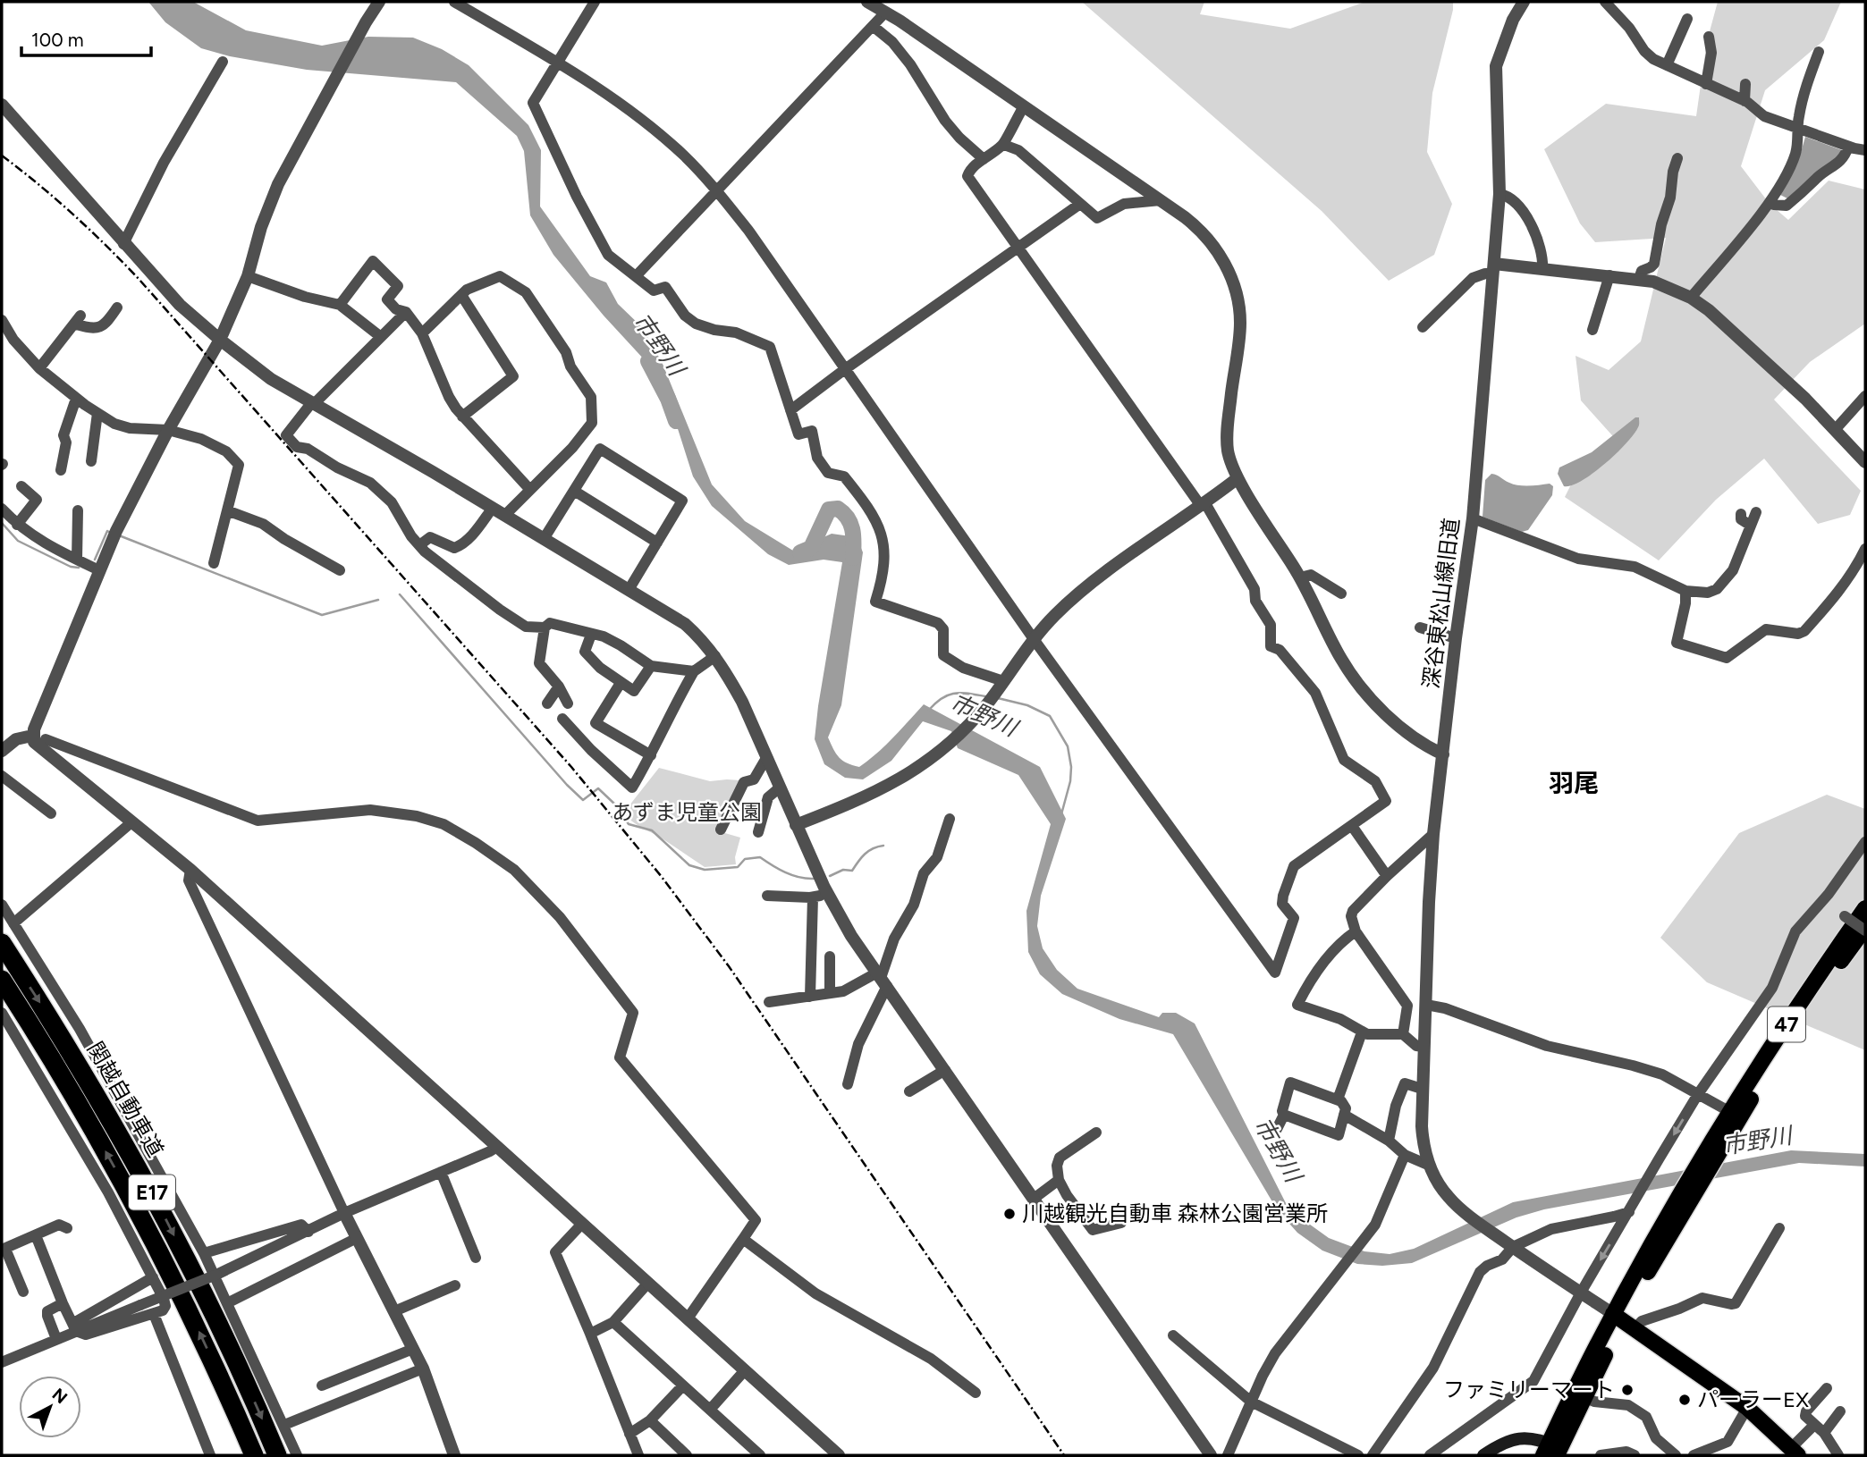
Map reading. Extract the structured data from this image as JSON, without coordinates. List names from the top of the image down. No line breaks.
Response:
{"streets":{"highway":["関越自動車道","E17"],"main road":["47"],"street":["深谷東松山線旧道"]},"districts":["羽尾"],"water":["市野川"],"parks":["あずま児童公園"],"places":["川越観光自動車 森林公園営業所","ファミリーマート","パーラーEX"],"scale_bar":"100 m","north":"top right"}
